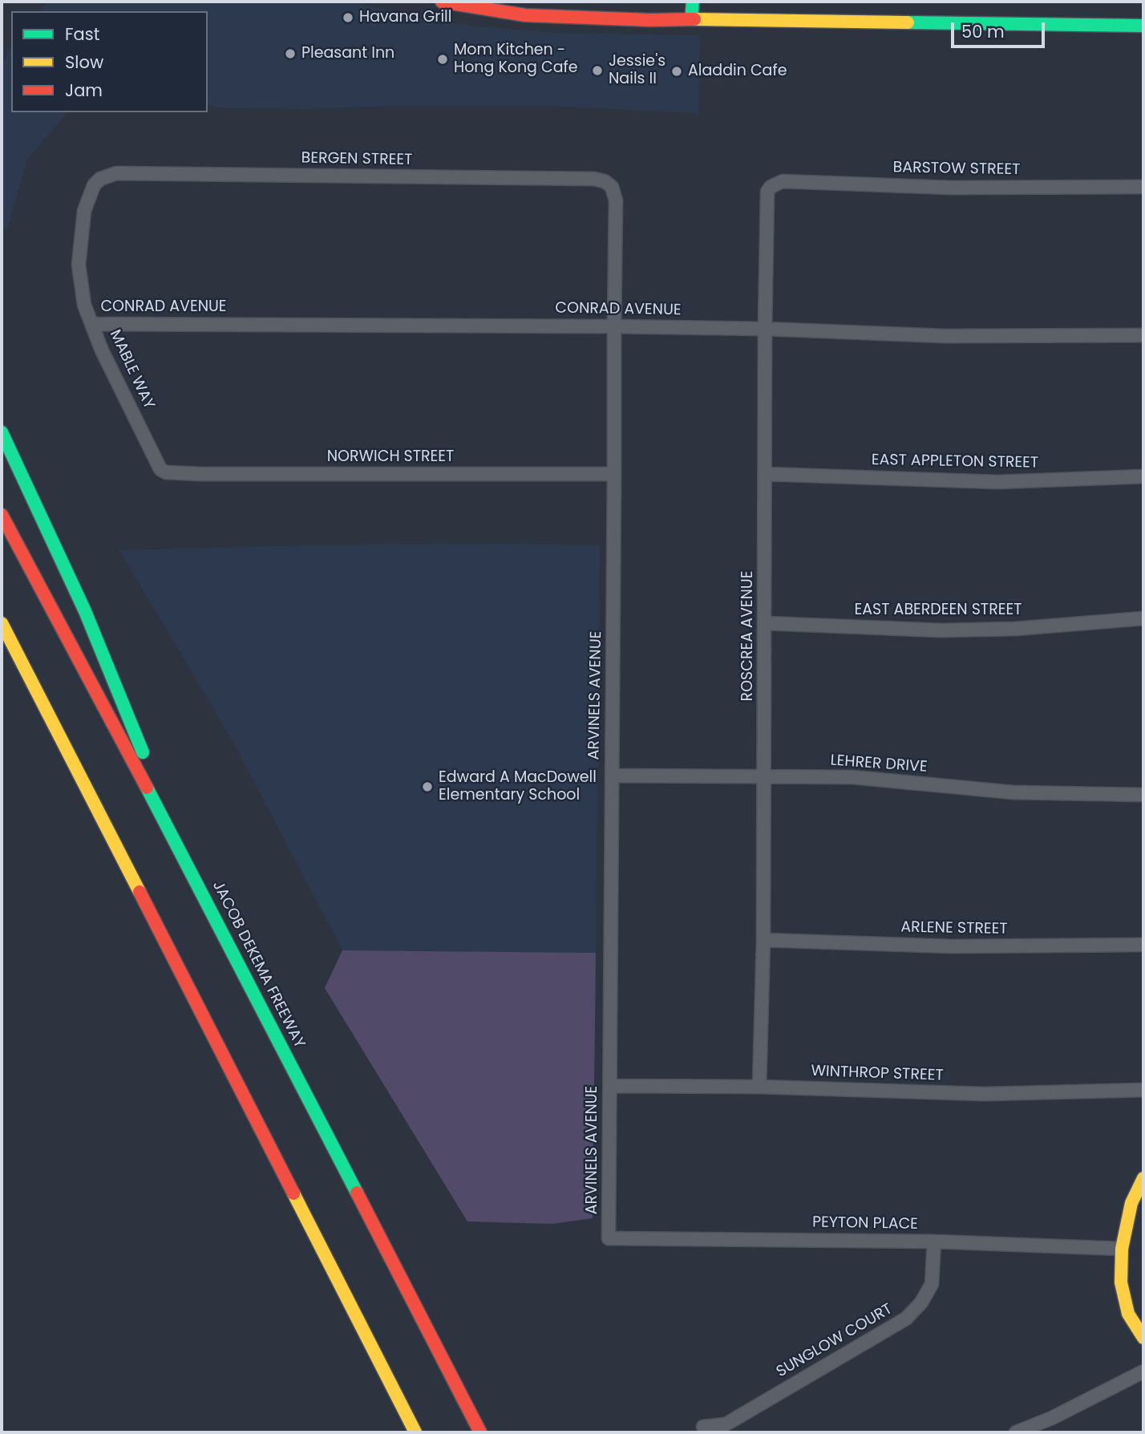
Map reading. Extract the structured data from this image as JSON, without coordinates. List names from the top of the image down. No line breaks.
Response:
{"streets":{"main road":["JACOB DEKEMA FREEWAY"],"street":["BERGEN STREET","BARSTOW STREET","CONRAD AVENUE","MABLE WAY","NORWICH STREET","EAST APPLETON STREET","EAST ABERDEEN STREET","ROSCREA AVENUE","ARVINELS AVENUE","LEHRER DRIVE","ARLENE STREET","WINTHROP STREET","PEYTON PLACE","SUNGLOW COURT"]},"crossings":[["BERGEN STREET","MABLE WAY"],["BERGEN STREET","ARVINELS AVENUE"],["BARSTOW STREET","ROSCREA AVENUE"],["CONRAD AVENUE","MABLE WAY"],["CONRAD AVENUE","ROSCREA AVENUE"],["CONRAD AVENUE","ARVINELS AVENUE"],["MABLE WAY","NORWICH STREET"],["NORWICH STREET","ARVINELS AVENUE"],["EAST APPLETON STREET","ROSCREA AVENUE"],["EAST ABERDEEN STREET","ROSCREA AVENUE"],["ROSCREA AVENUE","LEHRER DRIVE"],["ROSCREA AVENUE","ARLENE STREET"],["ROSCREA AVENUE","WINTHROP STREET"],["ARVINELS AVENUE","LEHRER DRIVE"],["ARVINELS AVENUE","WINTHROP STREET"],["ARVINELS AVENUE","PEYTON PLACE"],["PEYTON PLACE","SUNGLOW COURT"]],"places":["Havana Grill","Pleasant Inn","Mom Kitchen - Hong Kong Cafe","Jessie's Nails II","Aladdin Cafe","Edward A MacDowell Elementary School"],"legend":["Fast","Slow","Jam"],"scale_bar":"50 m"}
